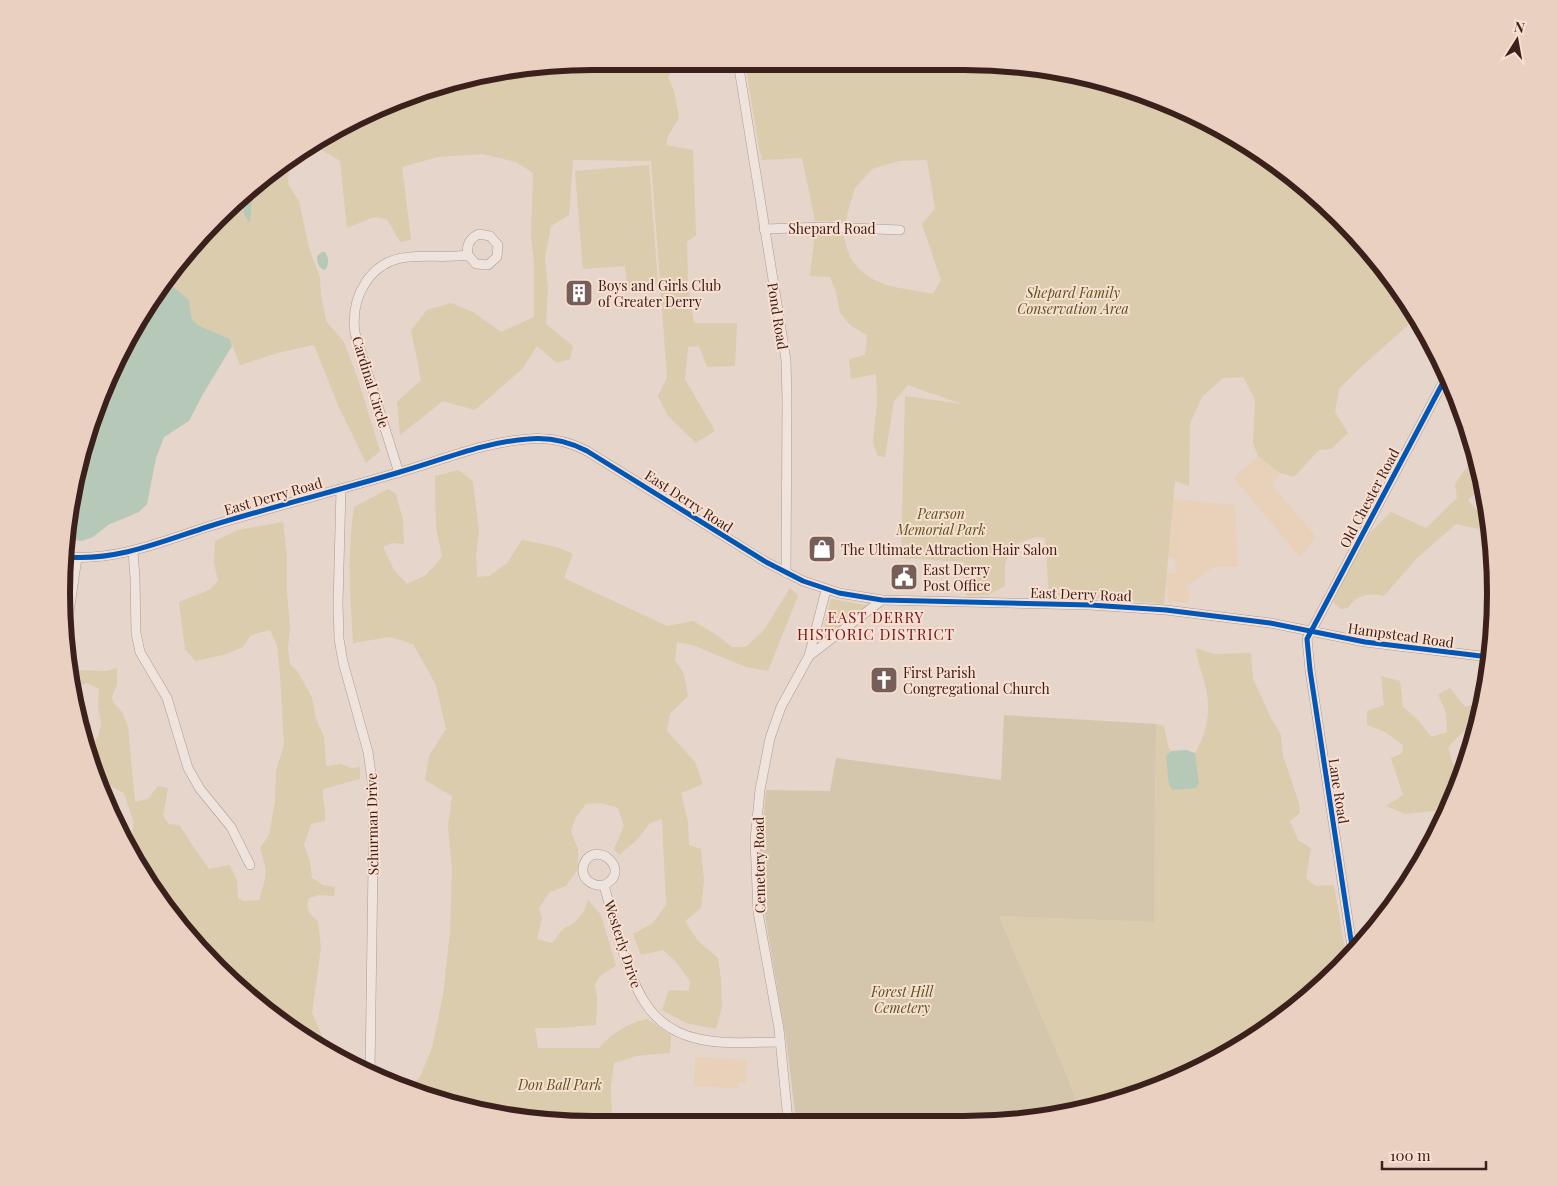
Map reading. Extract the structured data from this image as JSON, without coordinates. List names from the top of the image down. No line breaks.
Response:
{"streets":{"street":["Shepard Road","Pond Road","Cardinal Circle","East Derry Road","Old Chester Road","Hampstead Road","Lane Road","Schurman Drive","Cemetery Road","Westerly Drive"]},"crossings":[["Shepard Road","Pond Road"],["Pond Road","East Derry Road"],["Cardinal Circle","East Derry Road"],["East Derry Road","Old Chester Road"],["East Derry Road","Hampstead Road"],["East Derry Road","Lane Road"],["East Derry Road","Schurman Drive"],["East Derry Road","Cemetery Road"],["Old Chester Road","Hampstead Road"],["Old Chester Road","Lane Road"],["Hampstead Road","Lane Road"],["Cemetery Road","Westerly Drive"]],"districts":["EAST DERRY HISTORIC DISTRICT"],"parks":["Shepard Family Conservation Area","Pearson Memorial Park","Forest Hill Cemetery","Don Ball Park"],"places":{"building":["Boys and Girls Club of Greater Derry"],"shop":["The Ultimate Attraction Hair Salon"],"public building":["East Derry Post Office"],"church":["First Parish Congregational Church"]},"scale_bar":"100 m","north":"top"}
